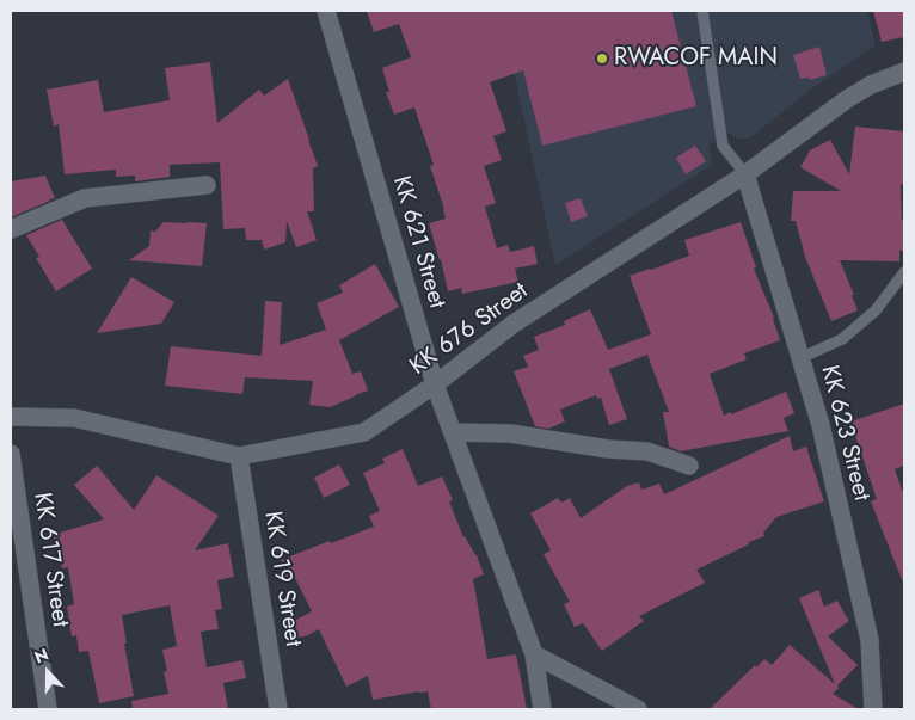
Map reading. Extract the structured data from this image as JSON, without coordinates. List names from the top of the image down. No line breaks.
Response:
{"streets":{"street":["KK 621 Street","KK 676 Street","KK 623 Street","KK 617 Street","KK 619 Street"]},"crossings":[["KK 621 Street","KK 676 Street"],["KK 676 Street","KK 623 Street"],["KK 676 Street","KK 619 Street"]],"places":["RWACOF MAIN"],"north":"top"}
